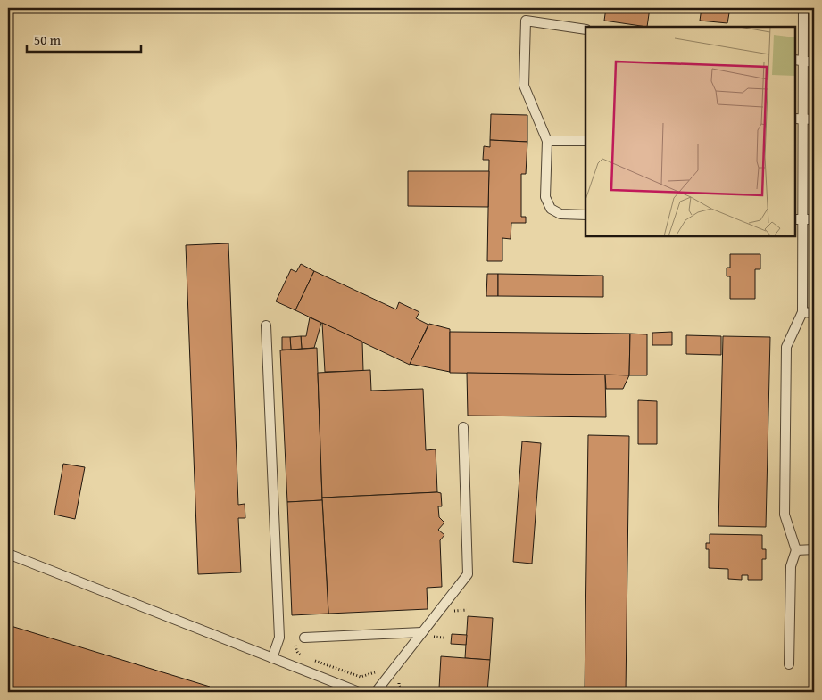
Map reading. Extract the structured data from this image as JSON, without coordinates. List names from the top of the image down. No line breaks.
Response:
{"scale_bar":"50 m"}
